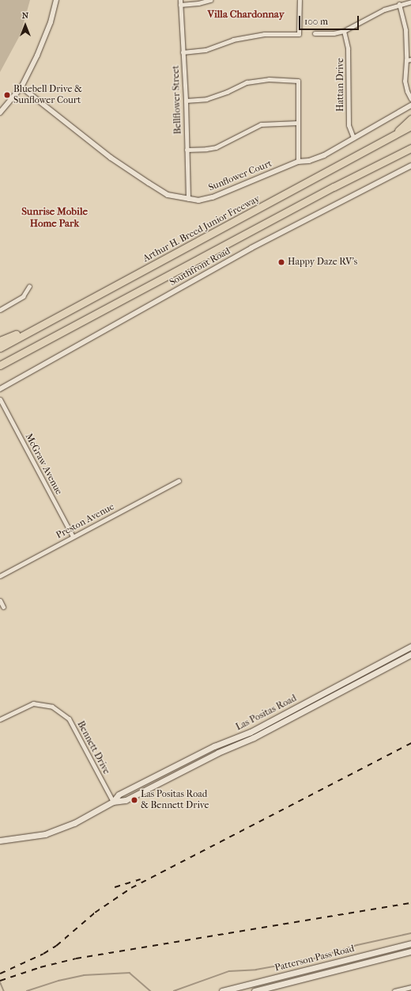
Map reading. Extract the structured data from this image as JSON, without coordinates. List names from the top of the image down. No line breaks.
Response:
{"streets":{"highway":["Arthur H. Breed Junior Freeway"],"main road":["Las Positas Road","Patterson Pass Road"],"street":["Hattan Drive","Bellflower Street","Sunflower Court","Southfront Road","McGraw Avenue","Preston Avenue","Bennett Drive"]},"crossings":[["Hattan Drive","Sunflower Court"],["Bellflower Street","Sunflower Court"],["McGraw Avenue","Preston Avenue"],["Las Positas Road","Bennett Drive"]],"districts":["Villa Chardonnay","Sunrise Mobile Home Park"],"places":["Bluebell Drive & Sunflower Court","Happy Daze RV's","Las Positas Road & Bennett Drive"],"scale_bar":"100 m","north":"top"}
